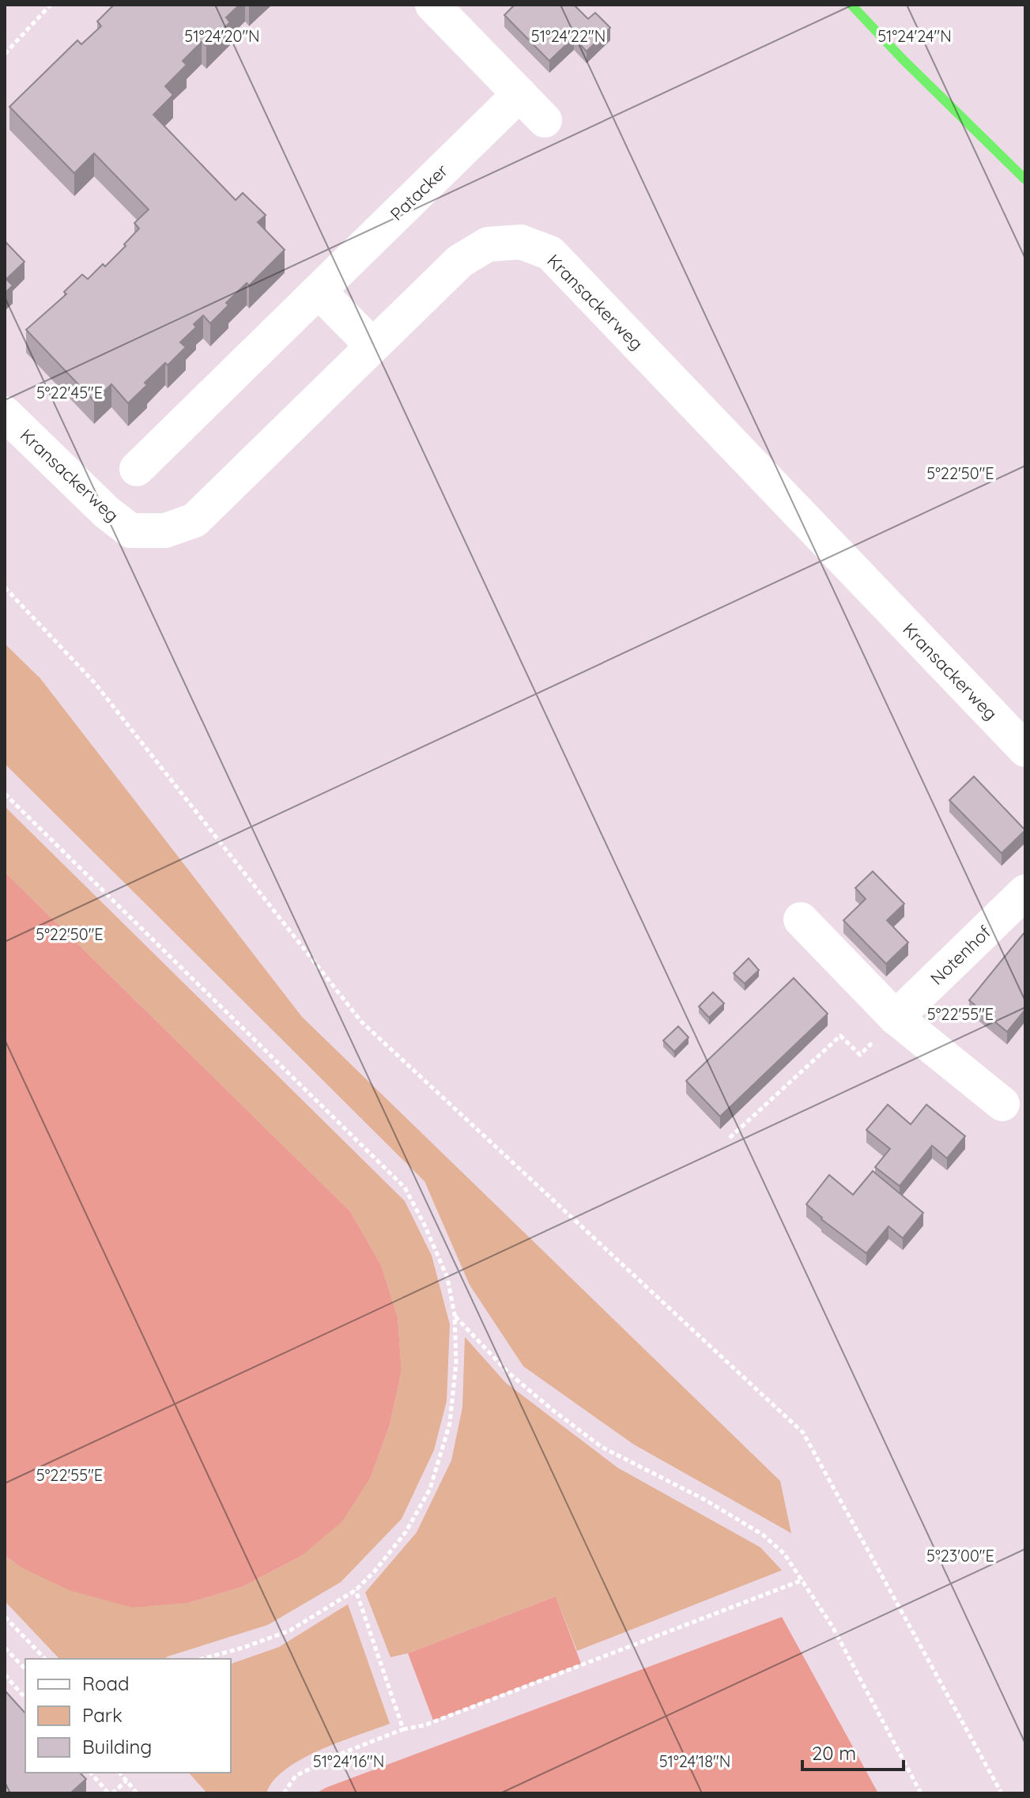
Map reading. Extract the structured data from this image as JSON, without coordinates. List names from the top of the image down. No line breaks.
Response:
{"streets":{"street":["Patacker","Kransackerweg","Notenhof"]},"legend":["Road","Park","Building"],"scale_bar":"20 m","coordinates":["51°24'20\"N","51°24'22\"N","51°24'24\"N","5°22'45\"E","5°22'50\"E","5°22'55\"E","5°23'00\"E","51°24'16\"N","51°24'18\"N"]}
